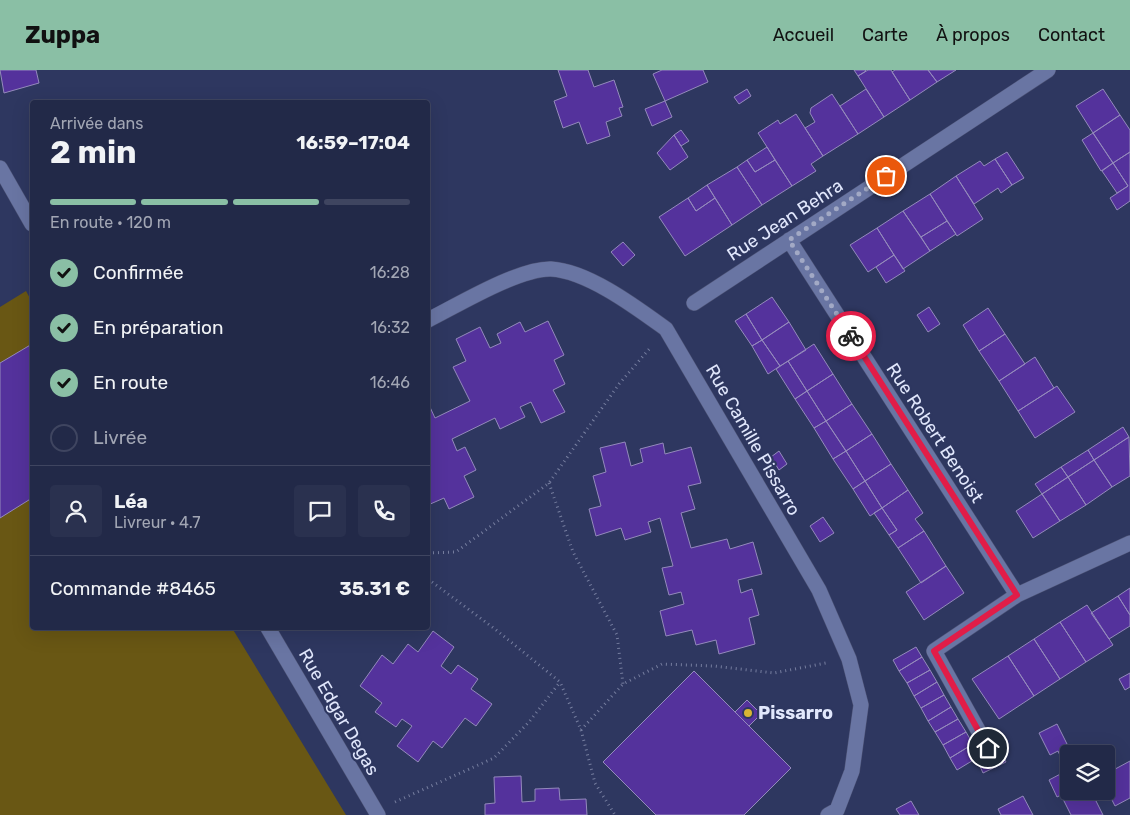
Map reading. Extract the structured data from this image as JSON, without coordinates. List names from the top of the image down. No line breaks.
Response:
{"streets":{"street":["Rue Jean Behra","Rue Robert Benoist","Rue Camille Pissarro","Rue Edgar Degas"]},"crossings":[["Rue Jean Behra","Rue Robert Benoist"]],"places":["Pissarro"],"page":{"header":"Zuppa","nav":["Accueil","Carte","À propos","Contact"],"heading":["2 min","Arrivée dans","16:59–17:04"],"panel":["Léa","Livreur · 4.7","Commande #8465","35.31 €"],"bar":"En route · 120 m","list":[["Confirmée","16:28"],["En préparation","16:32"],["En route","16:46"],"Livrée"]}}
